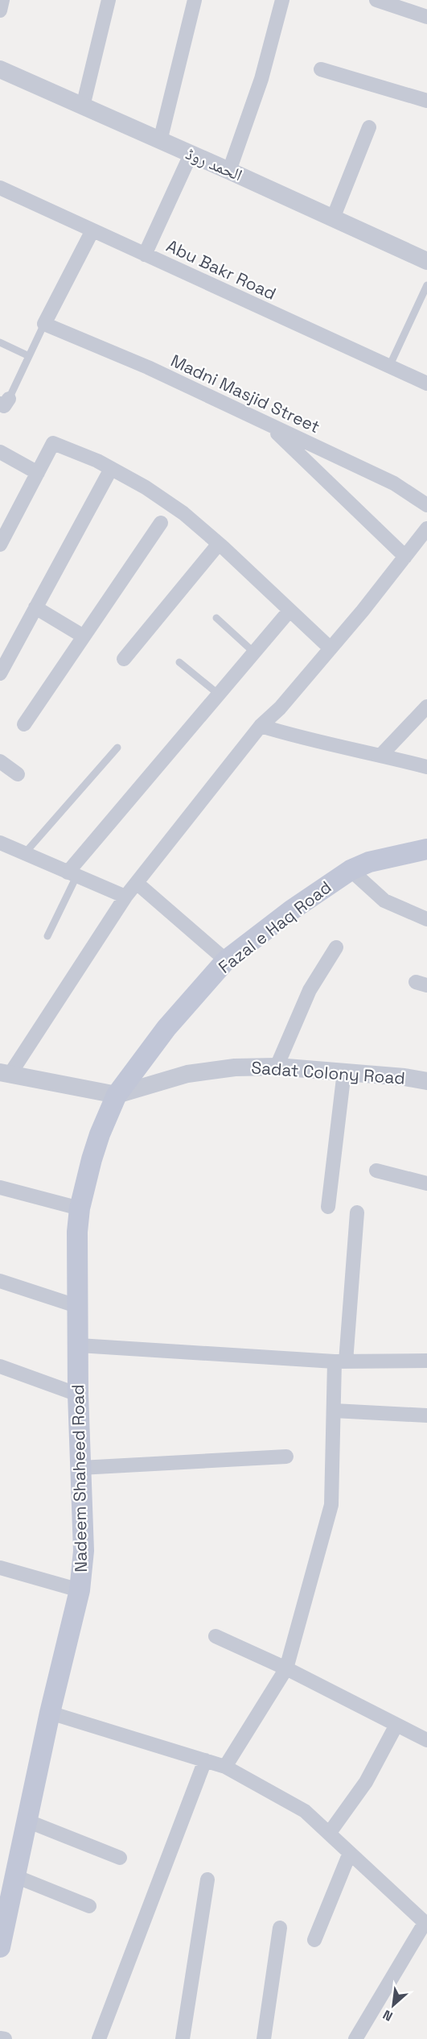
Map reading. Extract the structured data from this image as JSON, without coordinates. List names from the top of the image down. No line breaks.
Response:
{"streets":{"main road":["Fazal e Haq Road","Nadeem Shaheed Road"],"street":["الحمد روڈ","Abu Bakr Road","Madni Masjid Street","Sadat Colony Road"]},"crossings":[["Fazal e Haq Road","Sadat Colony Road"],["Fazal e Haq Road","Nadeem Shaheed Road"],["Sadat Colony Road","Nadeem Shaheed Road"]],"north":"bottom left"}
